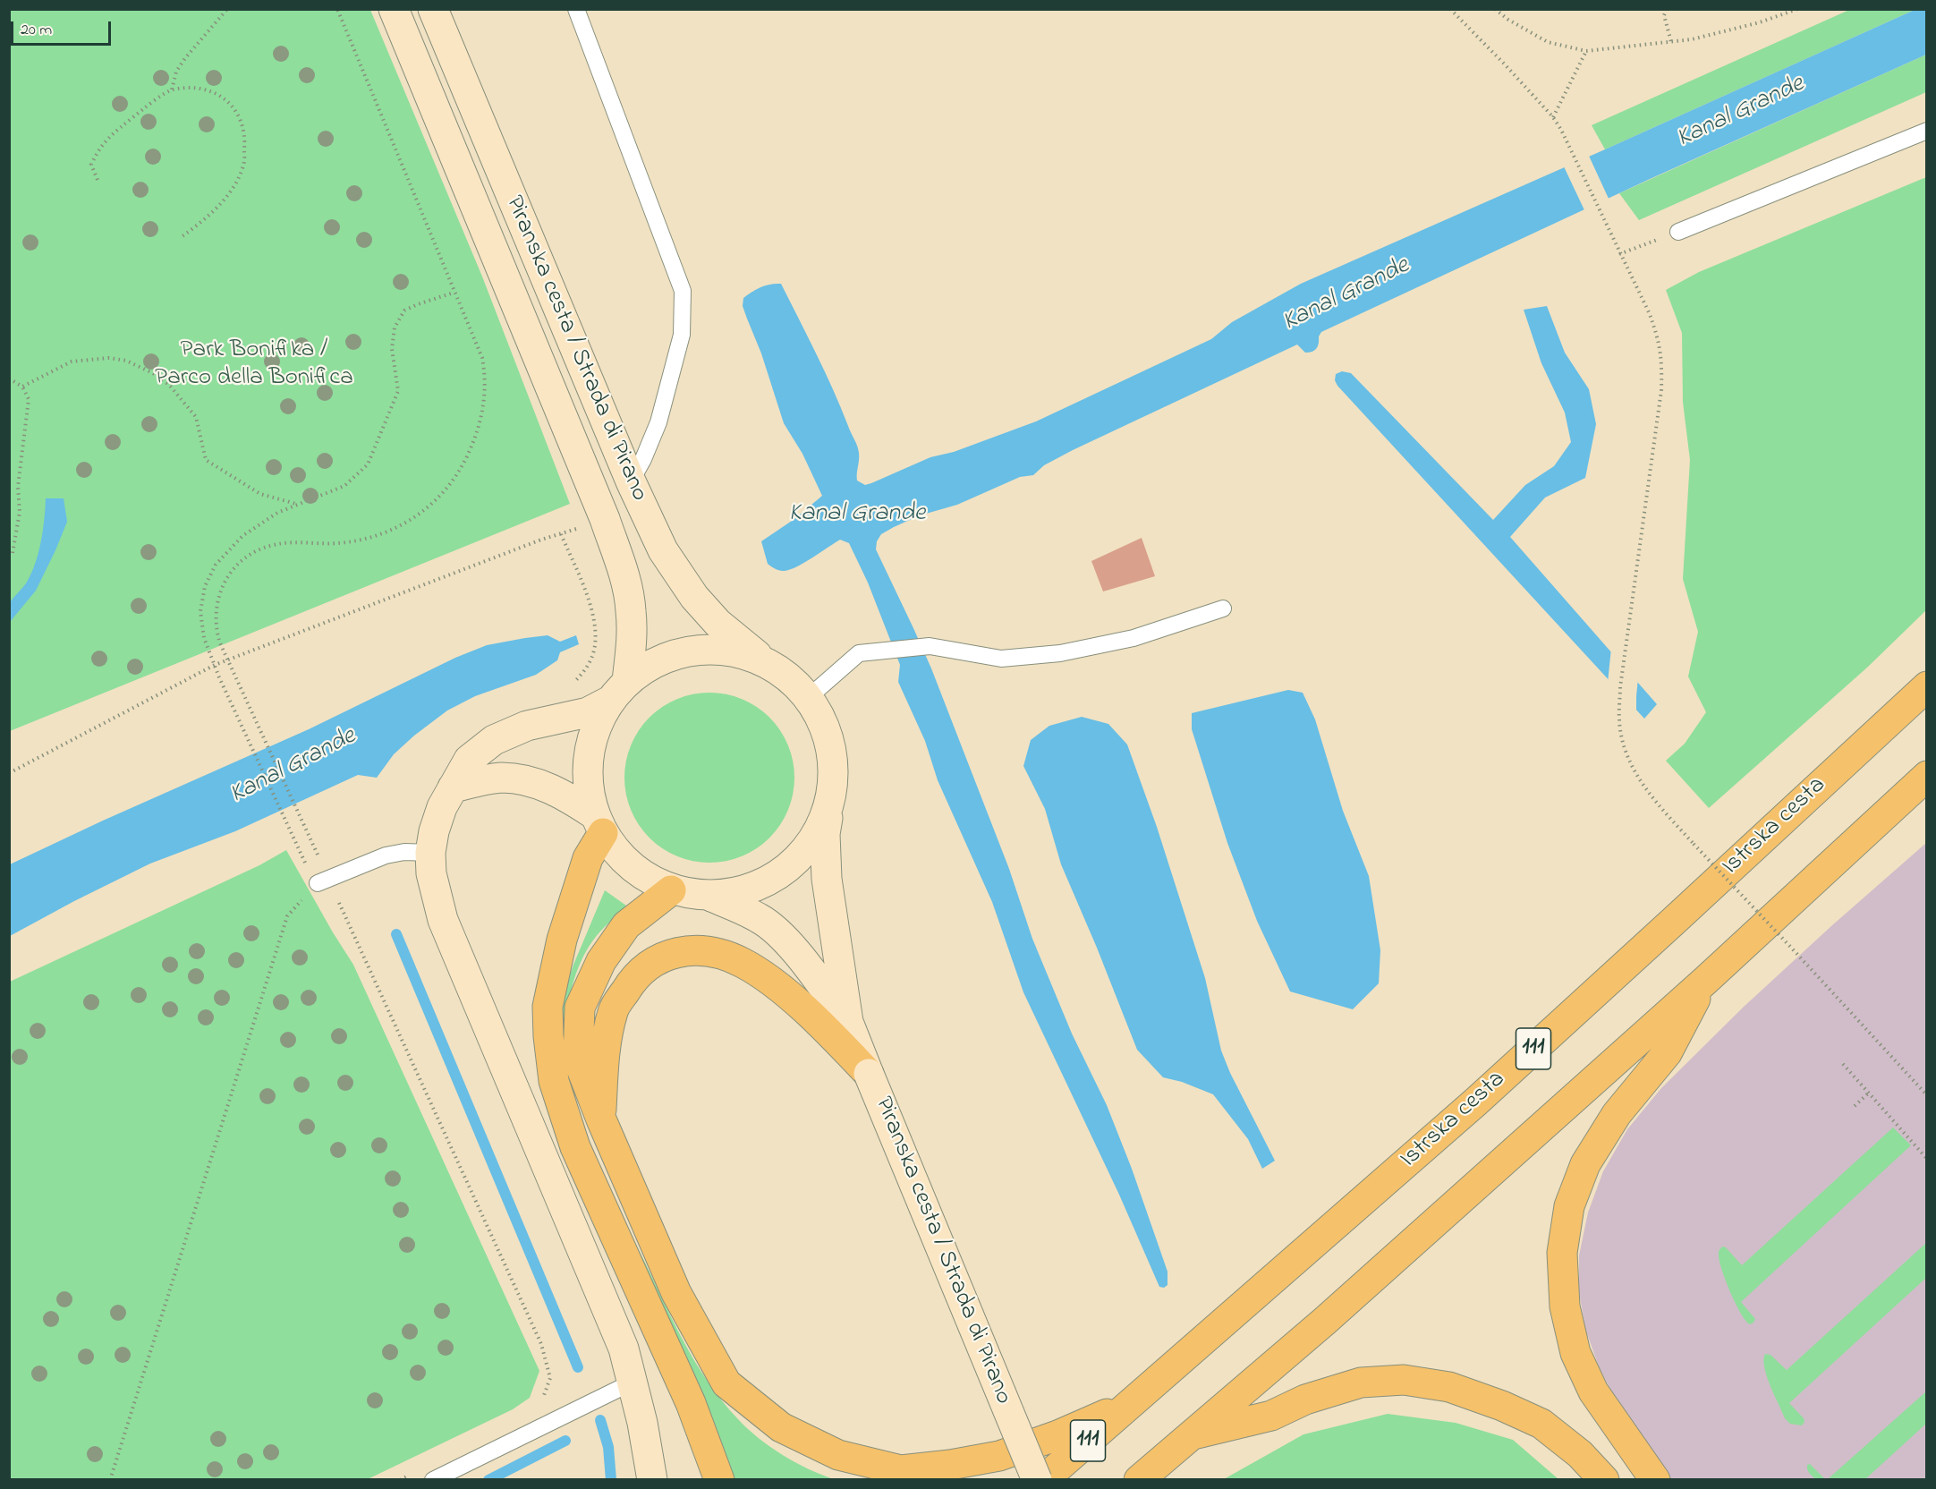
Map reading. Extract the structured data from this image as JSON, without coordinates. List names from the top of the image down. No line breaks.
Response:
{"streets":{"highway":["Istrska cesta","111"],"main road":["Piranska cesta / Strada di Pirano"]},"water":["Kanal Grande"],"parks":["Park Bonifika / Parco della Bonifica"],"scale_bar":"20 m"}
